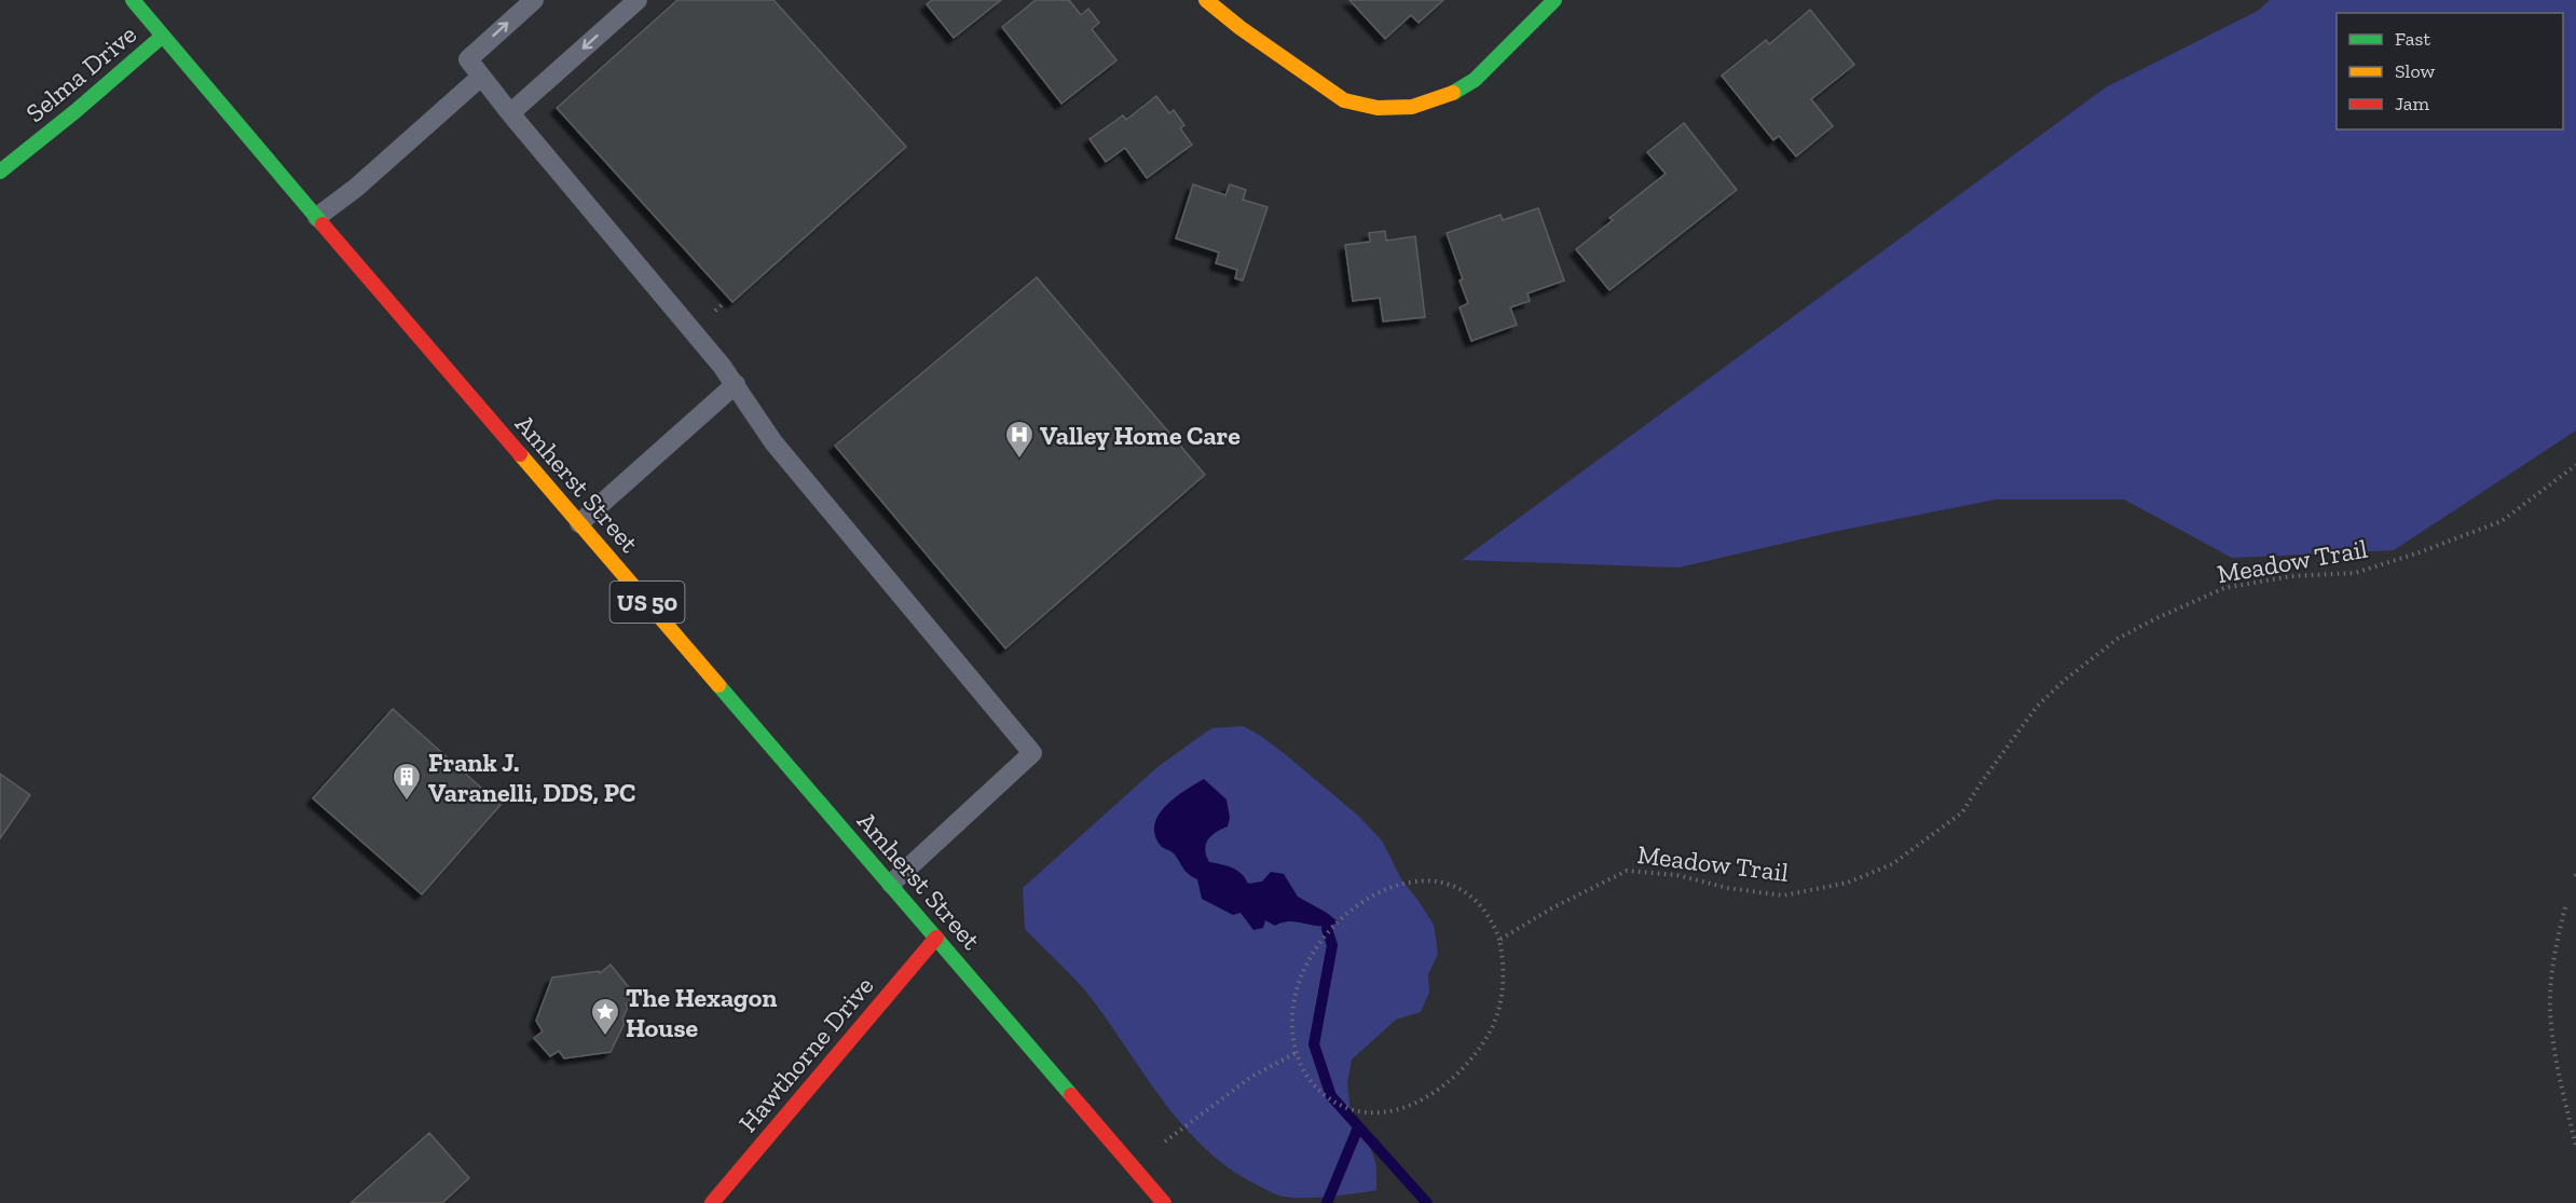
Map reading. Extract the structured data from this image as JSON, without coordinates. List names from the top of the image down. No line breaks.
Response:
{"streets":{"main road":["Selma Drive","Amherst Street","US 50","Hawthorne Drive"],"path":["Meadow Trail"]},"crossings":[["Selma Drive","Amherst Street"],["Amherst Street","Hawthorne Drive"]],"places":{"hospital":["Valley Home Care"],"building":["Frank J. Varanelli, DDS, PC"],"place":["The Hexagon House"]},"legend":["Fast","Slow","Jam"]}
